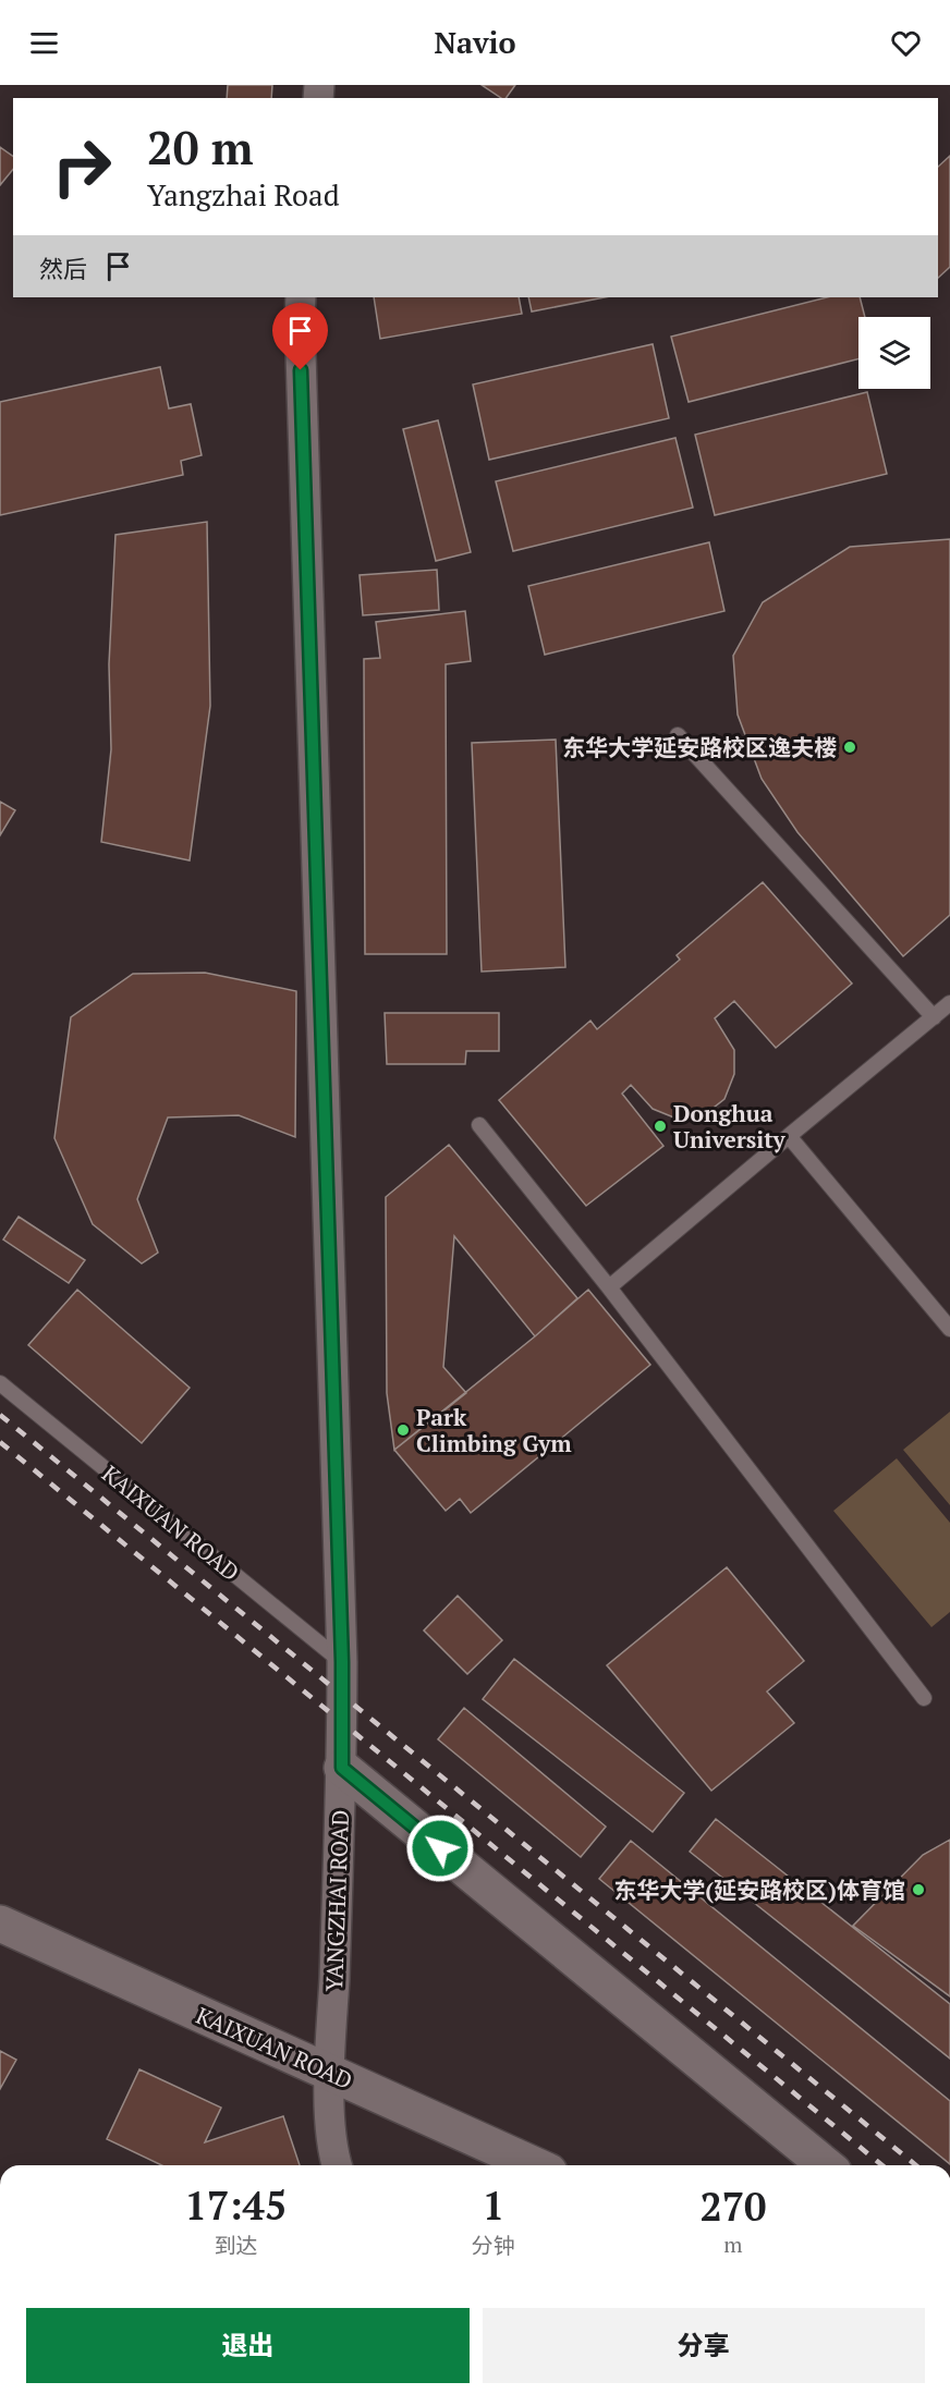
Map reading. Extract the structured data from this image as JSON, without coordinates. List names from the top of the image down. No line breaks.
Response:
{"streets":{"street":["KAIXUAN ROAD","YANGZHAI ROAD"]},"crossings":[["KAIXUAN ROAD","YANGZHAI ROAD"]],"places":["东华大学延安路校区逸夫楼","Donghua University","Park Climbing Gym","东华大学(延安路校区)体育馆"],"page":{"header":"Navio","turn":["20 m","Yangzhai Road"],"then":"然后","eta":["17:45","到达","1","分钟","270","m"],"buttons":["退出","分享"]}}
